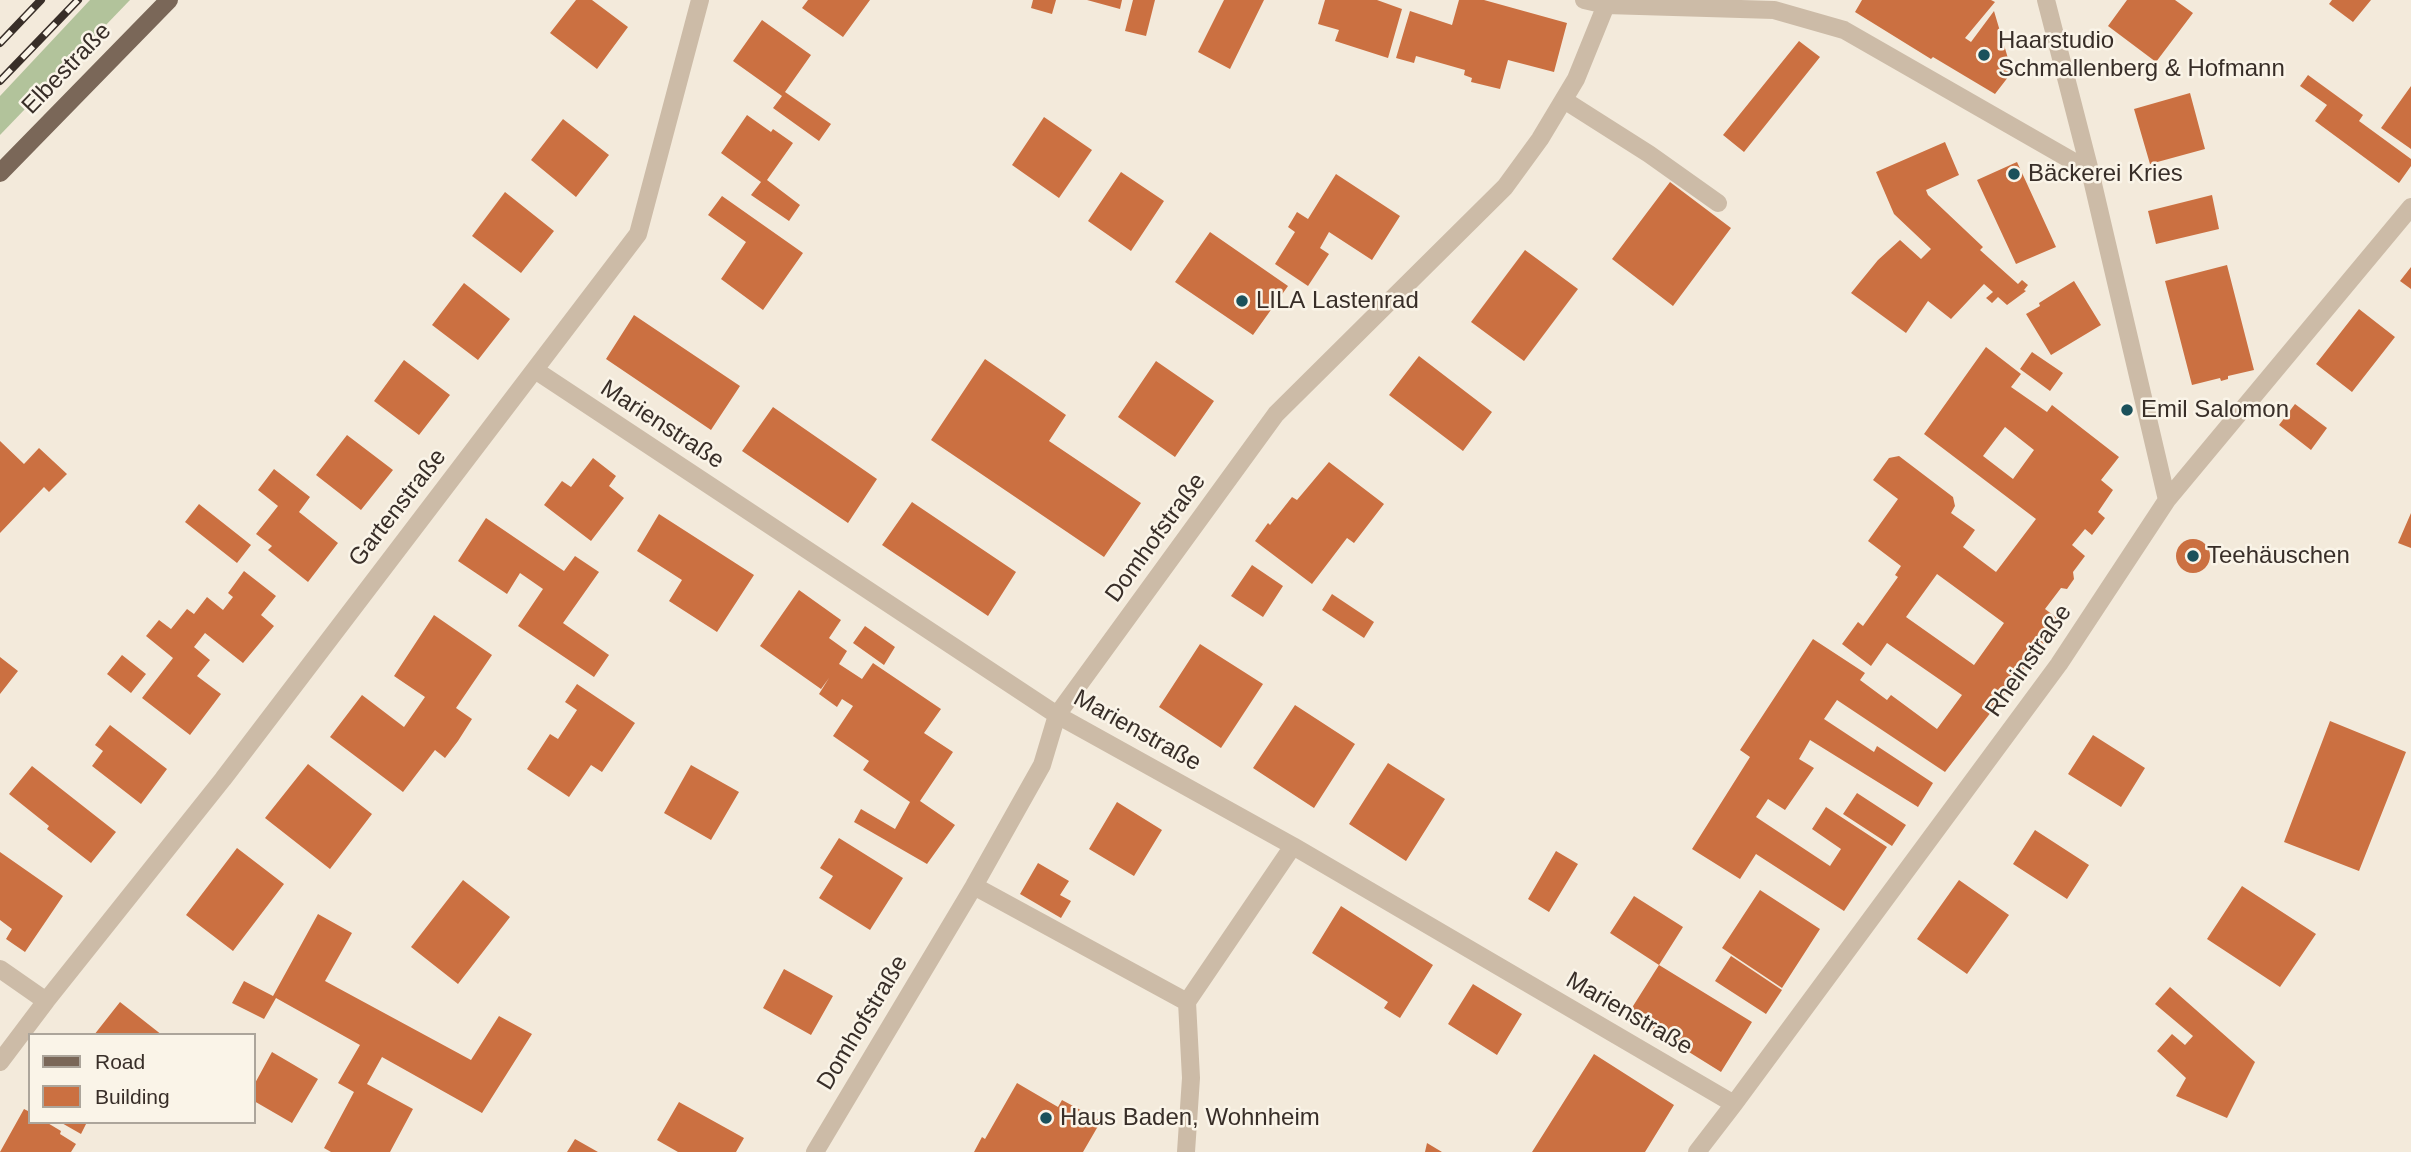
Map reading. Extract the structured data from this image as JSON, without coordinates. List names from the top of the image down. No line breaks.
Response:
{"streets":{"main road":["Elbestraße"],"street":["Marienstraße","Gartenstraße","Domhofstraße","Rheinstraße"]},"crossings":[["Marienstraße","Gartenstraße"],["Marienstraße","Domhofstraße"],["Marienstraße","Rheinstraße"]],"places":["Haarstudio Schmallenberg & Hofmann","Bäckerei Kries","LILA Lastenrad","Emil Salomon","Teehäuschen","Haus Baden, Wohnheim"],"legend":["Road","Building"]}
